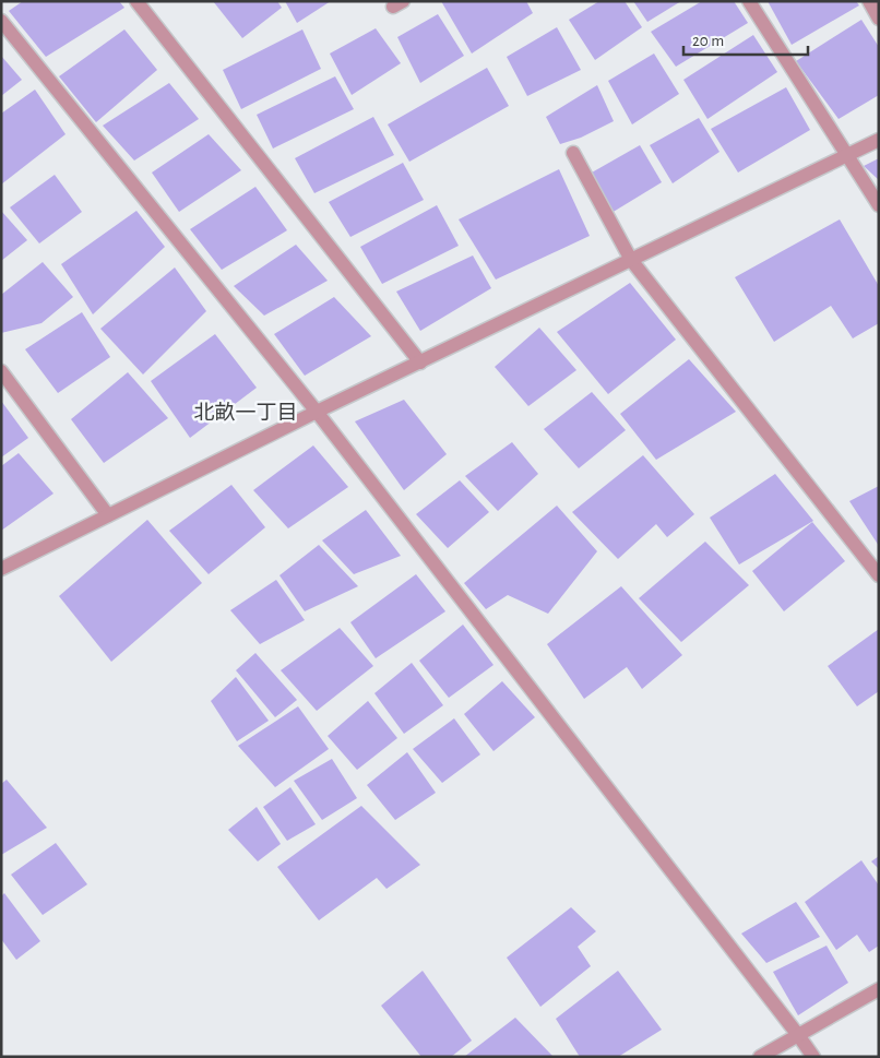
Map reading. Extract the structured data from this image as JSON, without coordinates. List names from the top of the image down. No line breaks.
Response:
{"districts":["北畝一丁目"],"scale_bar":"20 m"}
